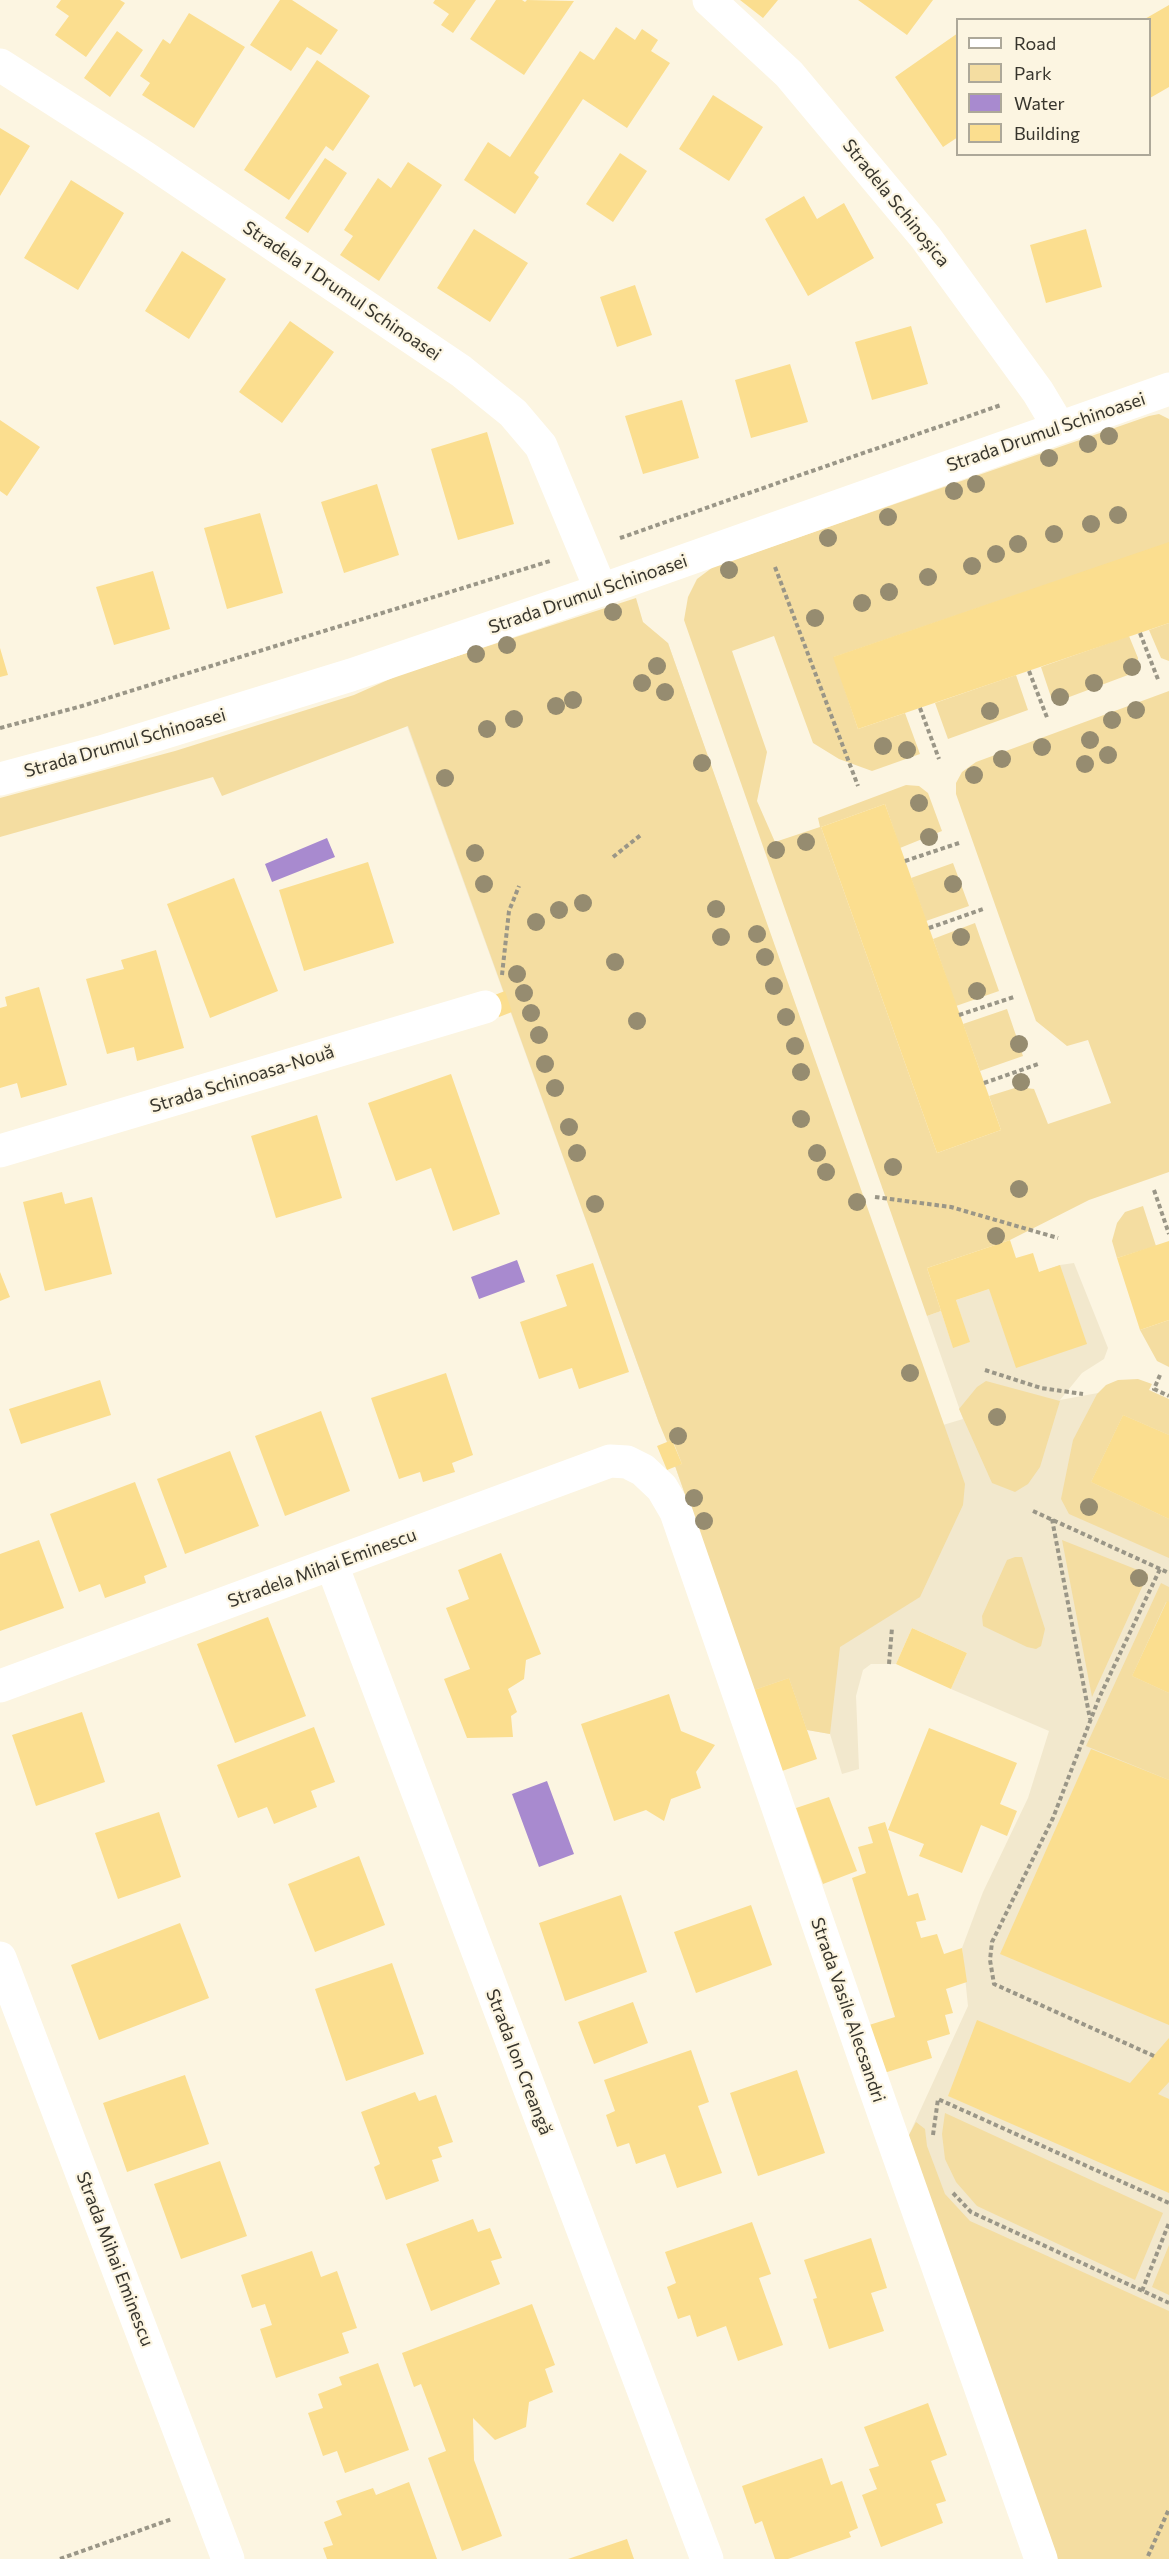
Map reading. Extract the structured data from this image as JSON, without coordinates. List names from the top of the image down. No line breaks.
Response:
{"streets":{"street":["Stradela Schinoșica","Stradela 1 Drumul Schinoasei","Strada Drumul Schinoasei","Strada Schinoasa-Nouă","Stradela Mihai Eminescu","Strada Vasile Alecsandri","Strada Ion Creangă","Strada Mihai Eminescu"]},"crossings":[["Stradela Schinoșica","Strada Drumul Schinoasei"],["Stradela 1 Drumul Schinoasei","Strada Drumul Schinoasei"],["Stradela Mihai Eminescu","Strada Vasile Alecsandri"],["Stradela Mihai Eminescu","Strada Ion Creangă"]],"legend":["Road","Park","Water","Building"]}
